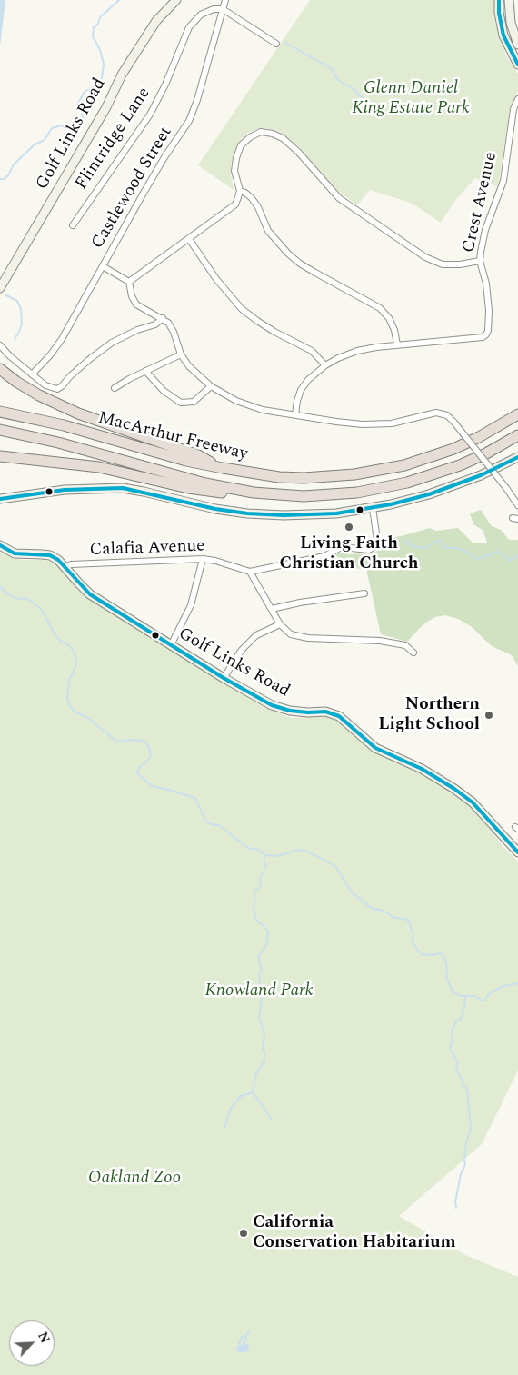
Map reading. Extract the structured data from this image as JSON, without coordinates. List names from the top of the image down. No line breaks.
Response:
{"streets":{"highway":["MacArthur Freeway"],"street":["Golf Links Road","Flintridge Lane","Castlewood Street","Crest Avenue","Calafia Avenue"]},"crossings":[["Golf Links Road","Calafia Avenue"],["Flintridge Lane","Castlewood Street"]],"parks":["Glenn Daniel King Estate Park","Knowland Park","Oakland Zoo"],"places":["Living Faith Christian Church","Northern Light School","California Conservation Habitarium"],"north":"top right"}
